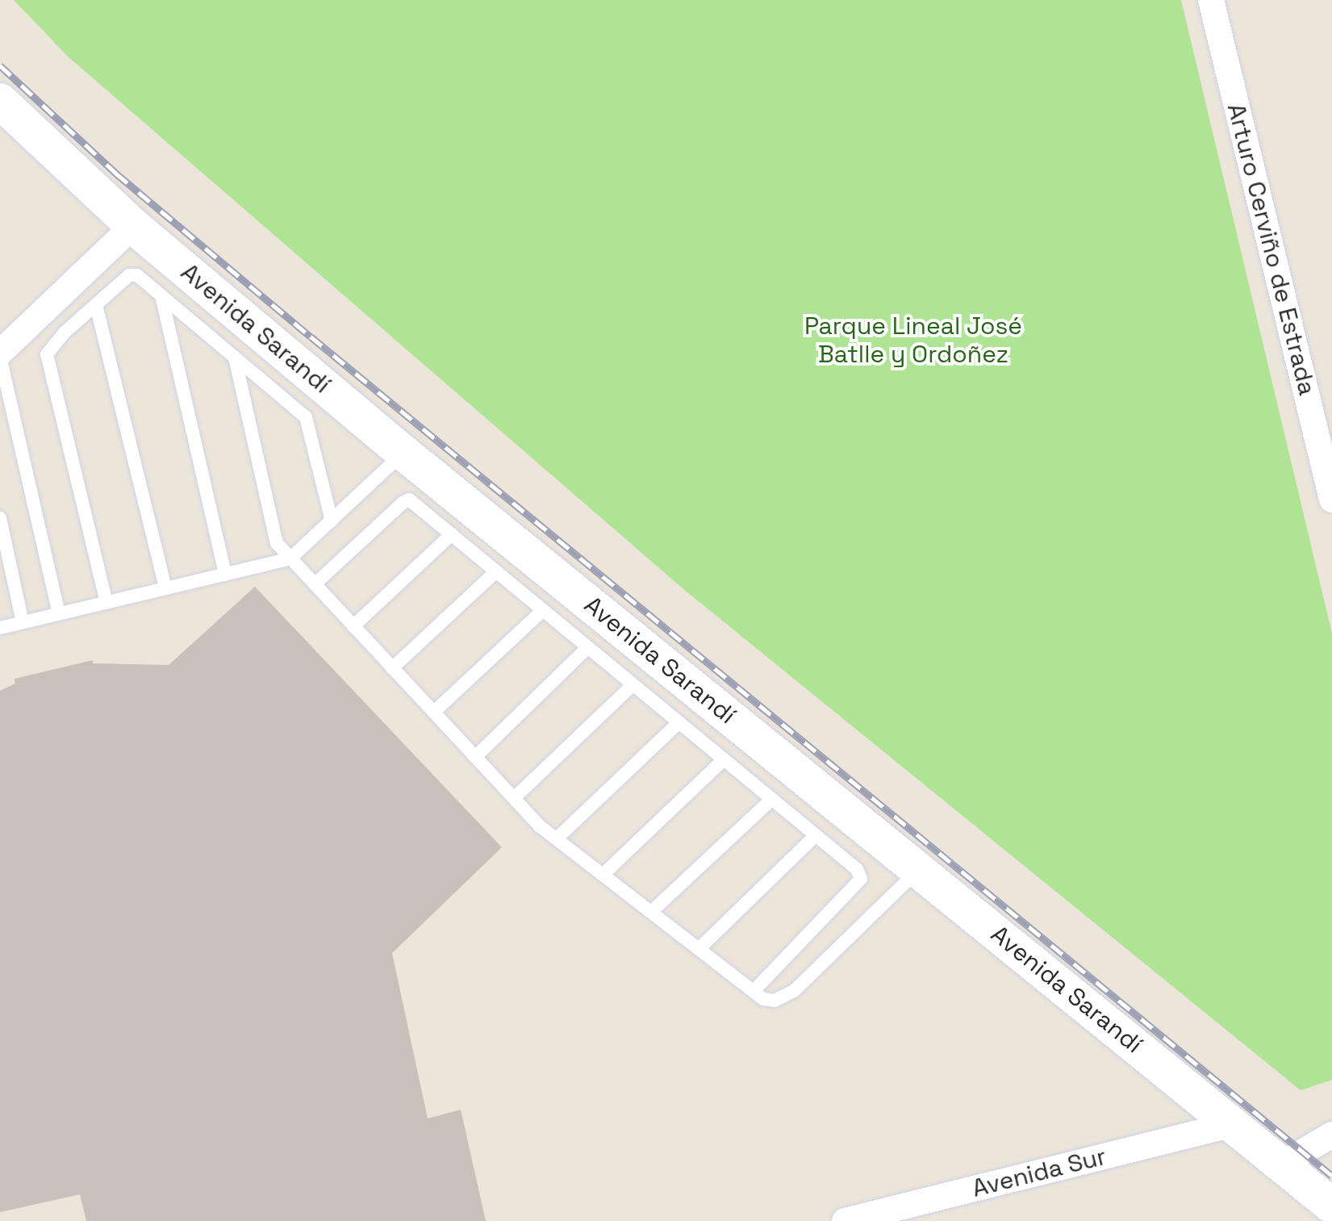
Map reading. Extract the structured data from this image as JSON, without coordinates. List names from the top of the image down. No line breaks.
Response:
{"streets":{"street":["Arturo Cerviño de Estrada","Avenida Sarandí","Avenida Sur"]},"crossings":[["Avenida Sarandí","Avenida Sur"]],"parks":["Parque Lineal José Batlle y Ordoñez"]}
